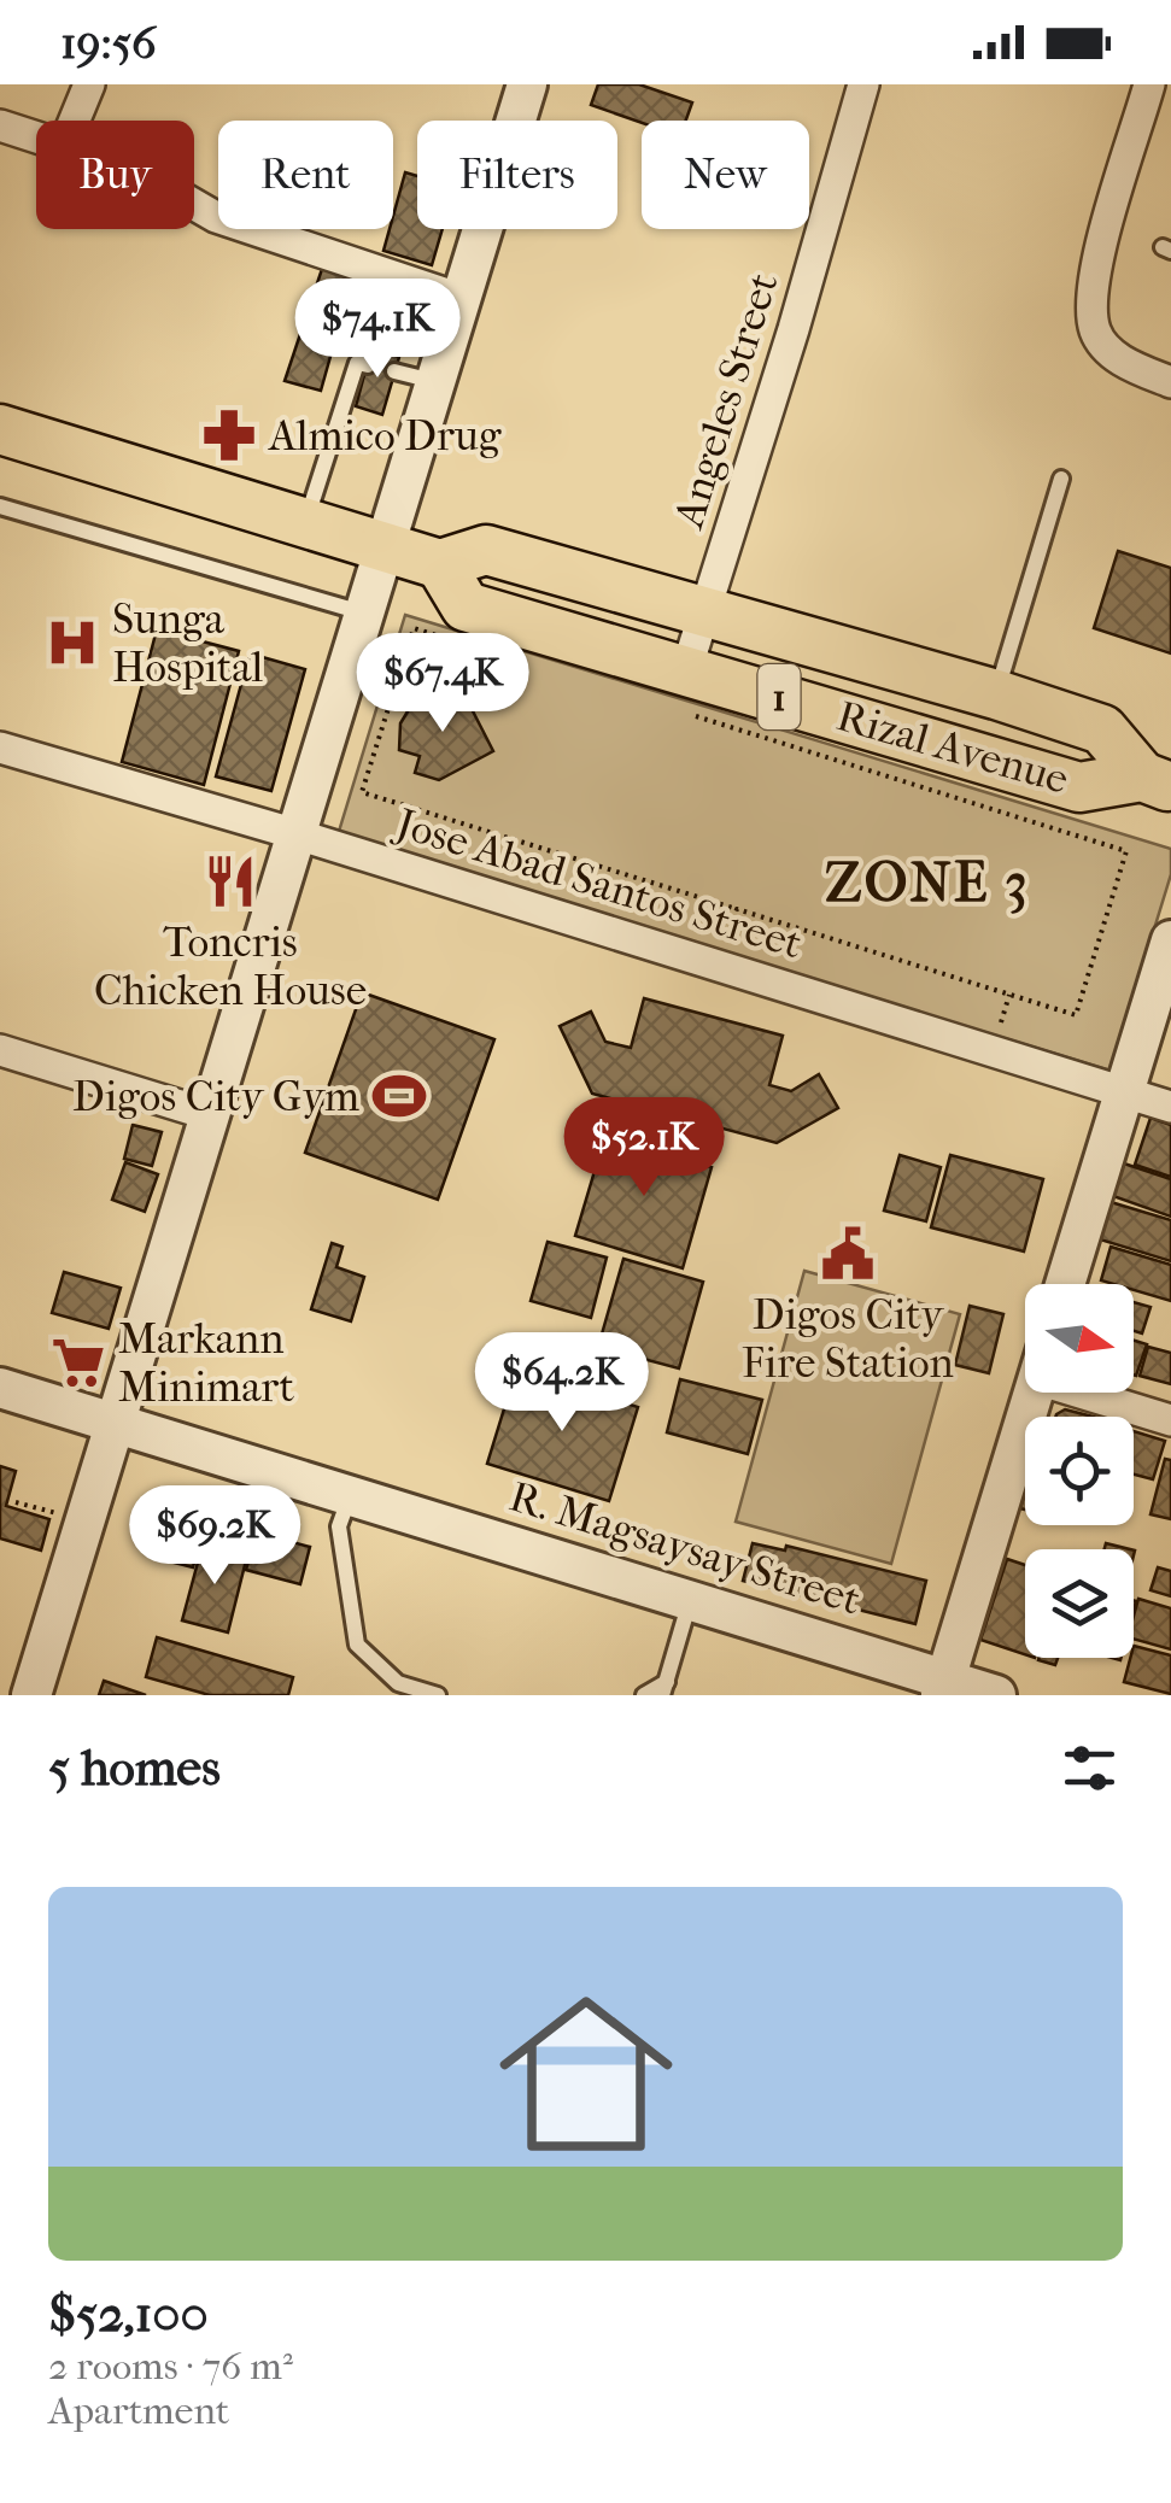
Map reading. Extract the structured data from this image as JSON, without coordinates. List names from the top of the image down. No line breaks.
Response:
{"streets":{"main road":["1","Rizal Avenue"],"street":["Angeles Street","Jose Abad Santos Street","R. Magsaysay Street"]},"crossings":[["Angeles Street","Rizal Avenue"]],"districts":["ZONE 3"],"places":{"pharmacy":["Almico Drug"],"hospital":["Sunga Hospital"],"restaurant":["Toncris Chicken House"],"sports":["Digos City Gym"],"public building":["Digos City Fire Station"],"supermarket":["Markann Minimart"]},"north":"right","page":{"status":"19:56","chip":["Buy","Rent","Filters","New"],"price":["$74.1K","$67.4K","$52.1K","$64.2K","$69.2K"],"heading":"5 homes","list":[{"name":"$52,100","note":"2 rooms · 76 m² · Apartment"}]}}
